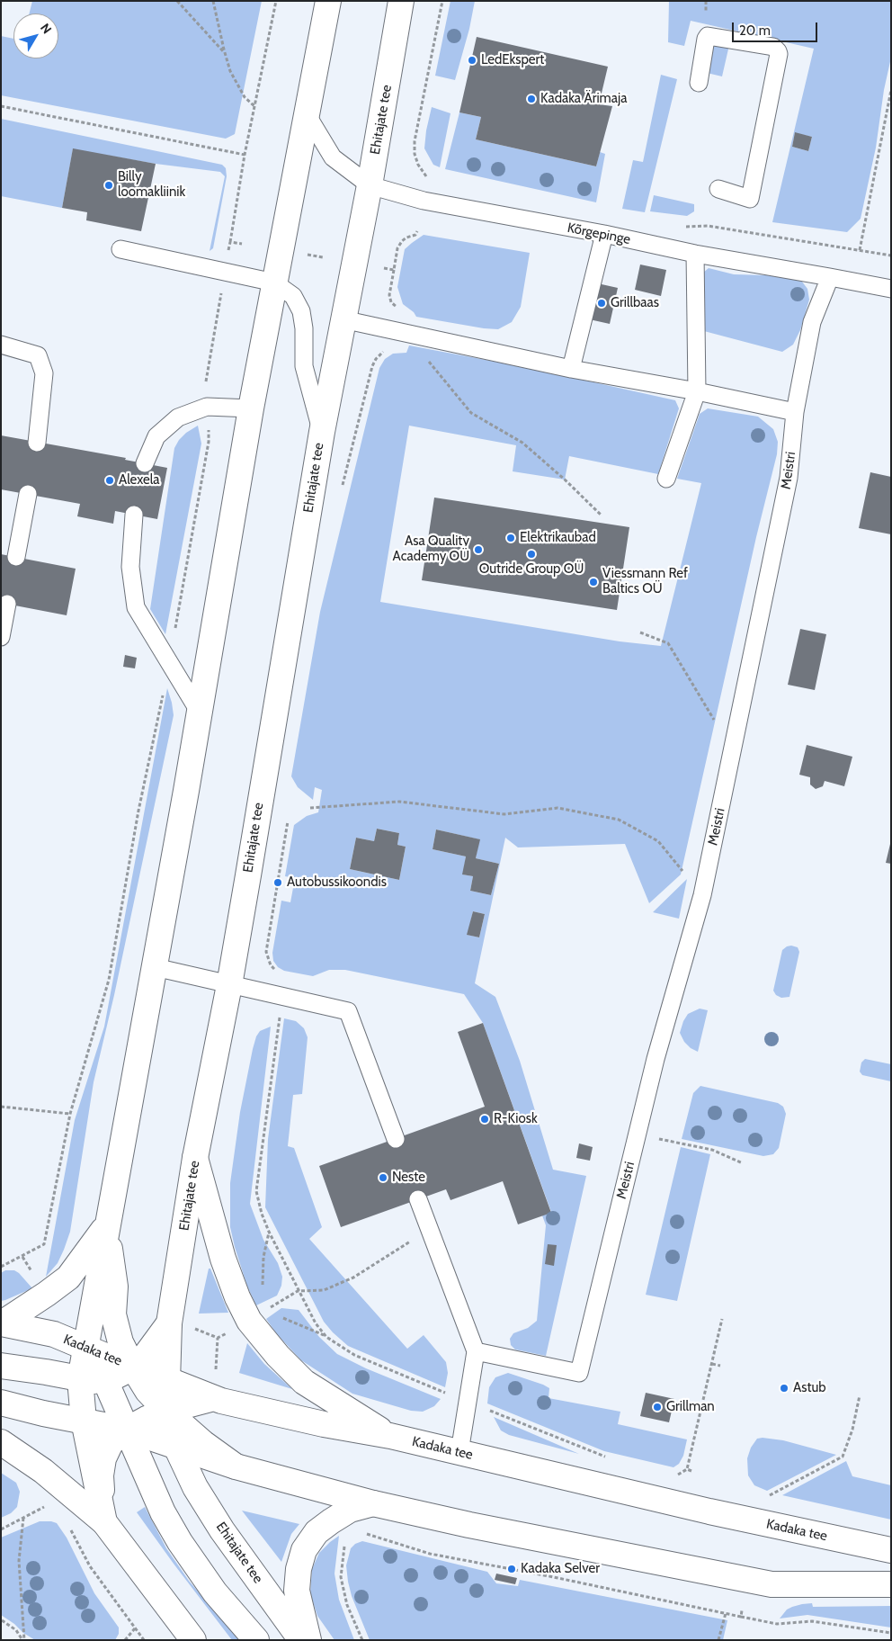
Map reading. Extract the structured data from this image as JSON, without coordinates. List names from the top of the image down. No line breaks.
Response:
{"streets":{"main road":["Ehitajate tee","Kadaka tee"],"lane":["Kõrgepinge","Meistri"]},"crossings":[["Ehitajate tee","Kõrgepinge"],["Ehitajate tee","Kadaka tee"],["Kõrgepinge","Meistri"]],"places":["LedEkspert","Kadaka Ärimaja","Billy loomakliinik","Grillbaas","Alexela","Elektrikaubad","Asa Quality Academy OÜ","Outride Group OÜ","Viessmann Ref Baltics OÜ","Autobussikoondis","R-Kiosk","Neste","Astub","Grillman","Kadaka Selver"],"scale_bar":"20 m","north":"top right"}
